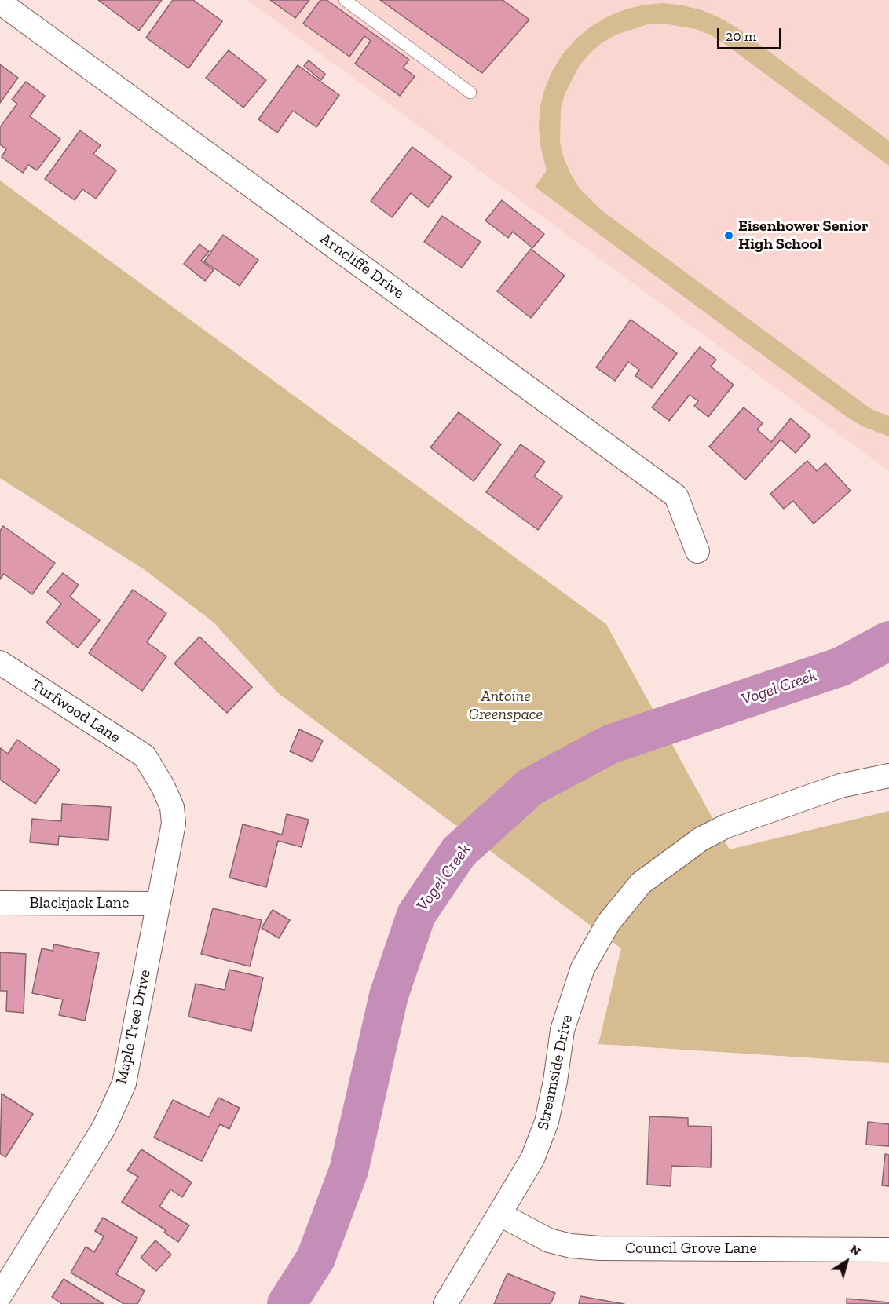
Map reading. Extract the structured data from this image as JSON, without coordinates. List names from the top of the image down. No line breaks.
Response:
{"streets":{"street":["Arncliffe Drive","Turfwood Lane","Blackjack Lane","Maple Tree Drive","Streamside Drive","Council Grove Lane"]},"crossings":[["Turfwood Lane","Maple Tree Drive"],["Blackjack Lane","Maple Tree Drive"],["Streamside Drive","Council Grove Lane"]],"water":["Vogel Creek"],"parks":["Antoine Greenspace"],"places":["Eisenhower Senior High School"],"scale_bar":"20 m","north":"top right"}
